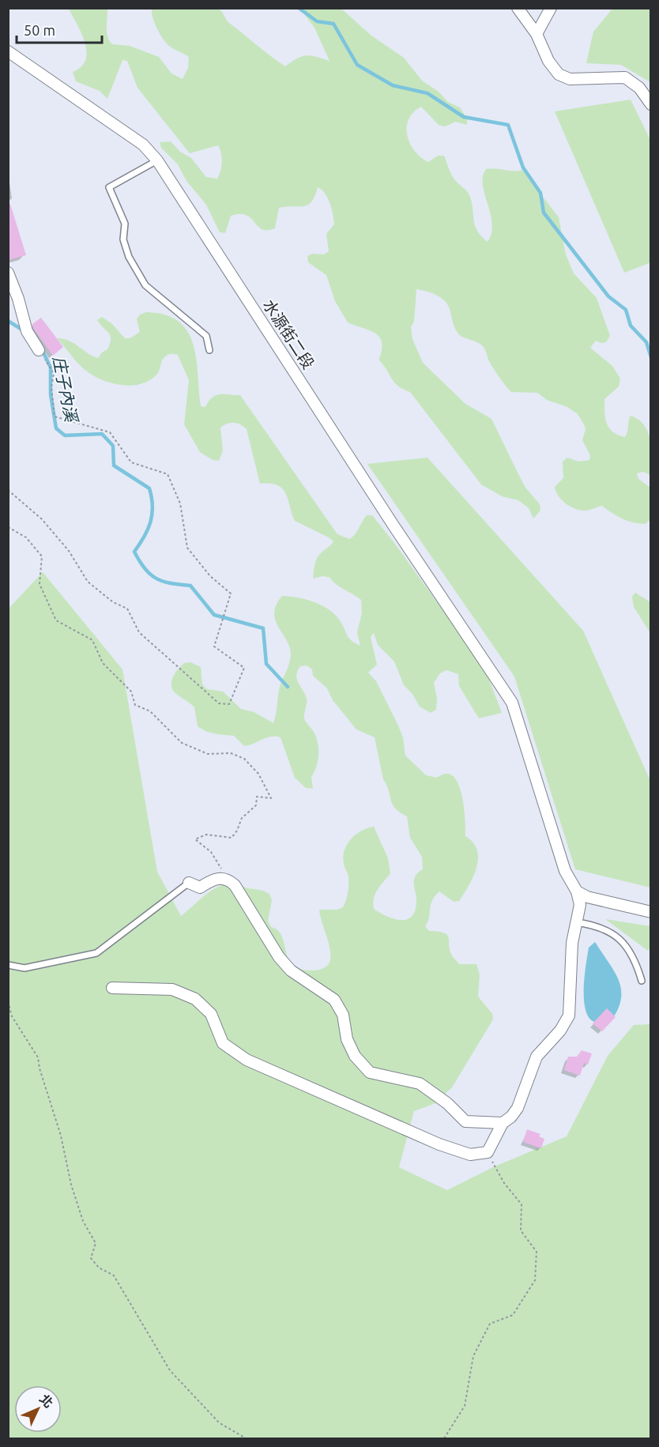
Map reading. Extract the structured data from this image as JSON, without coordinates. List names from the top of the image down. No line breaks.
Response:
{"streets":{"street":["水源街二段"]},"water":["庄子內溪"],"scale_bar":"50 m","north":"top right"}
